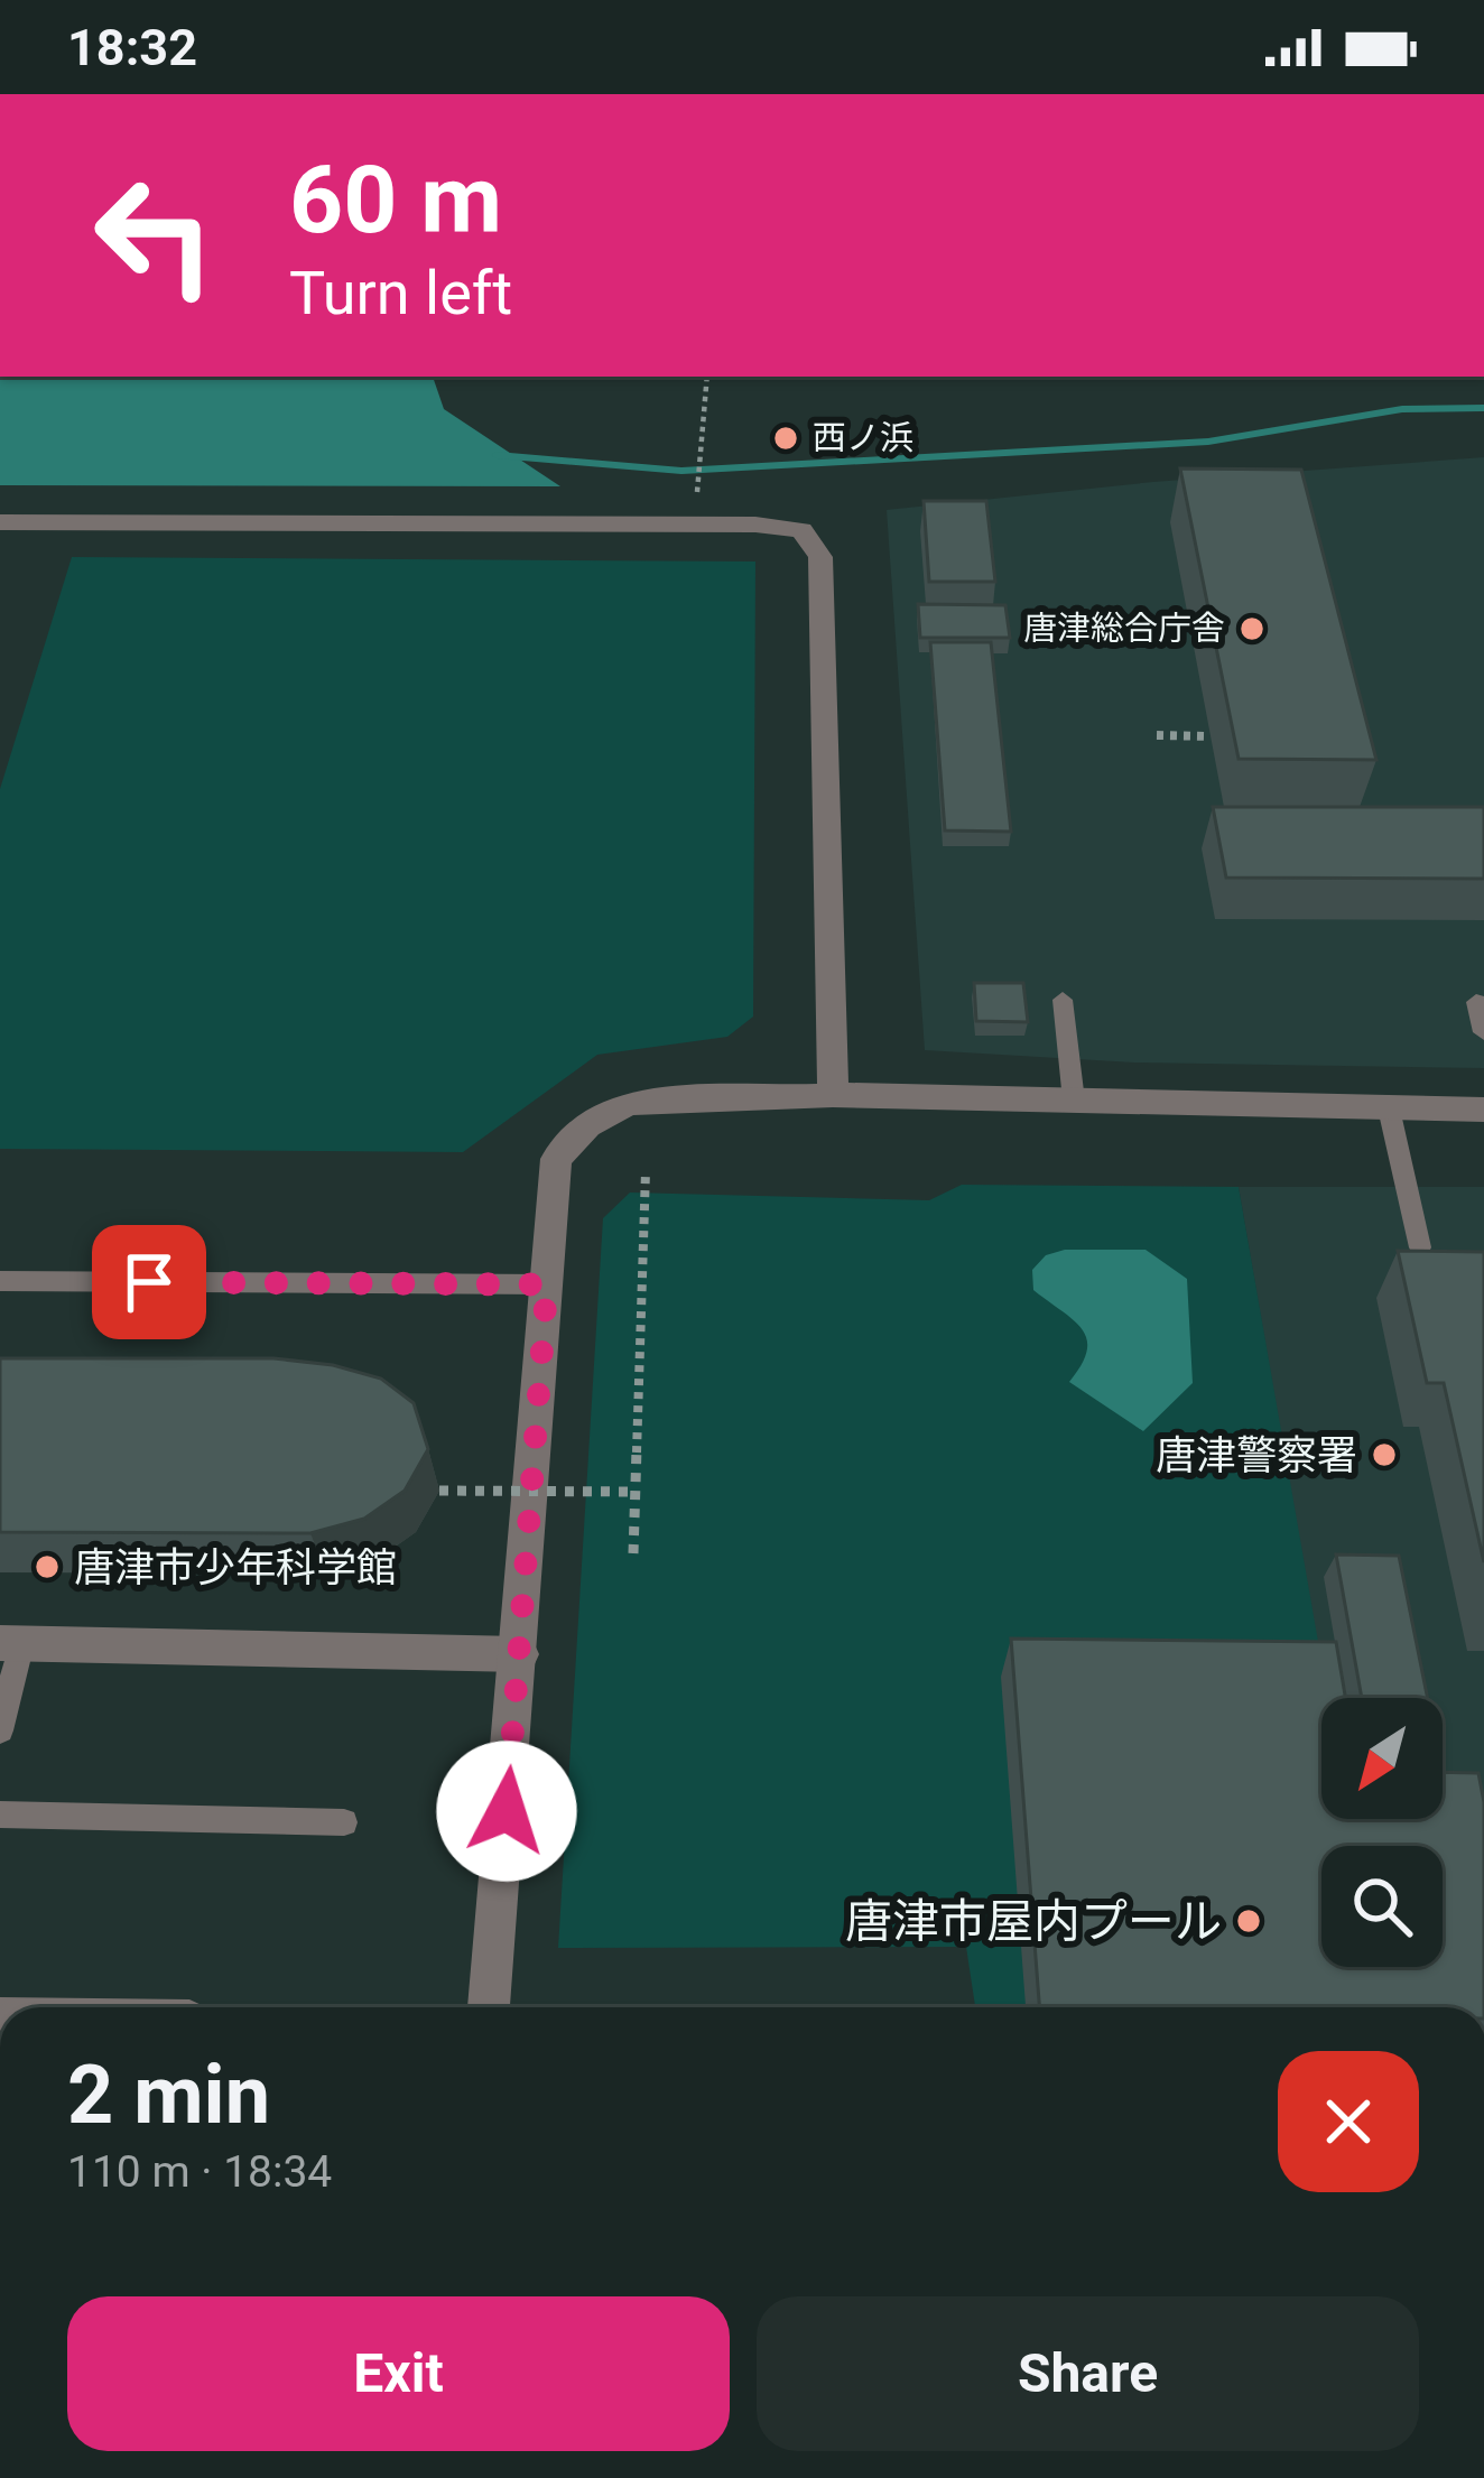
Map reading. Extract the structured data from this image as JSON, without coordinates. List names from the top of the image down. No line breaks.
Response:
{"places":["西ノ浜","唐津総合庁舎","唐津警察署","唐津市少年科学館","唐津市屋内プール"],"north":"bottom left","page":{"status":"18:32","turn":["60 m","Turn left"],"heading":["2 min","110 m · 18:34"],"buttons":["Exit","Share"]}}
